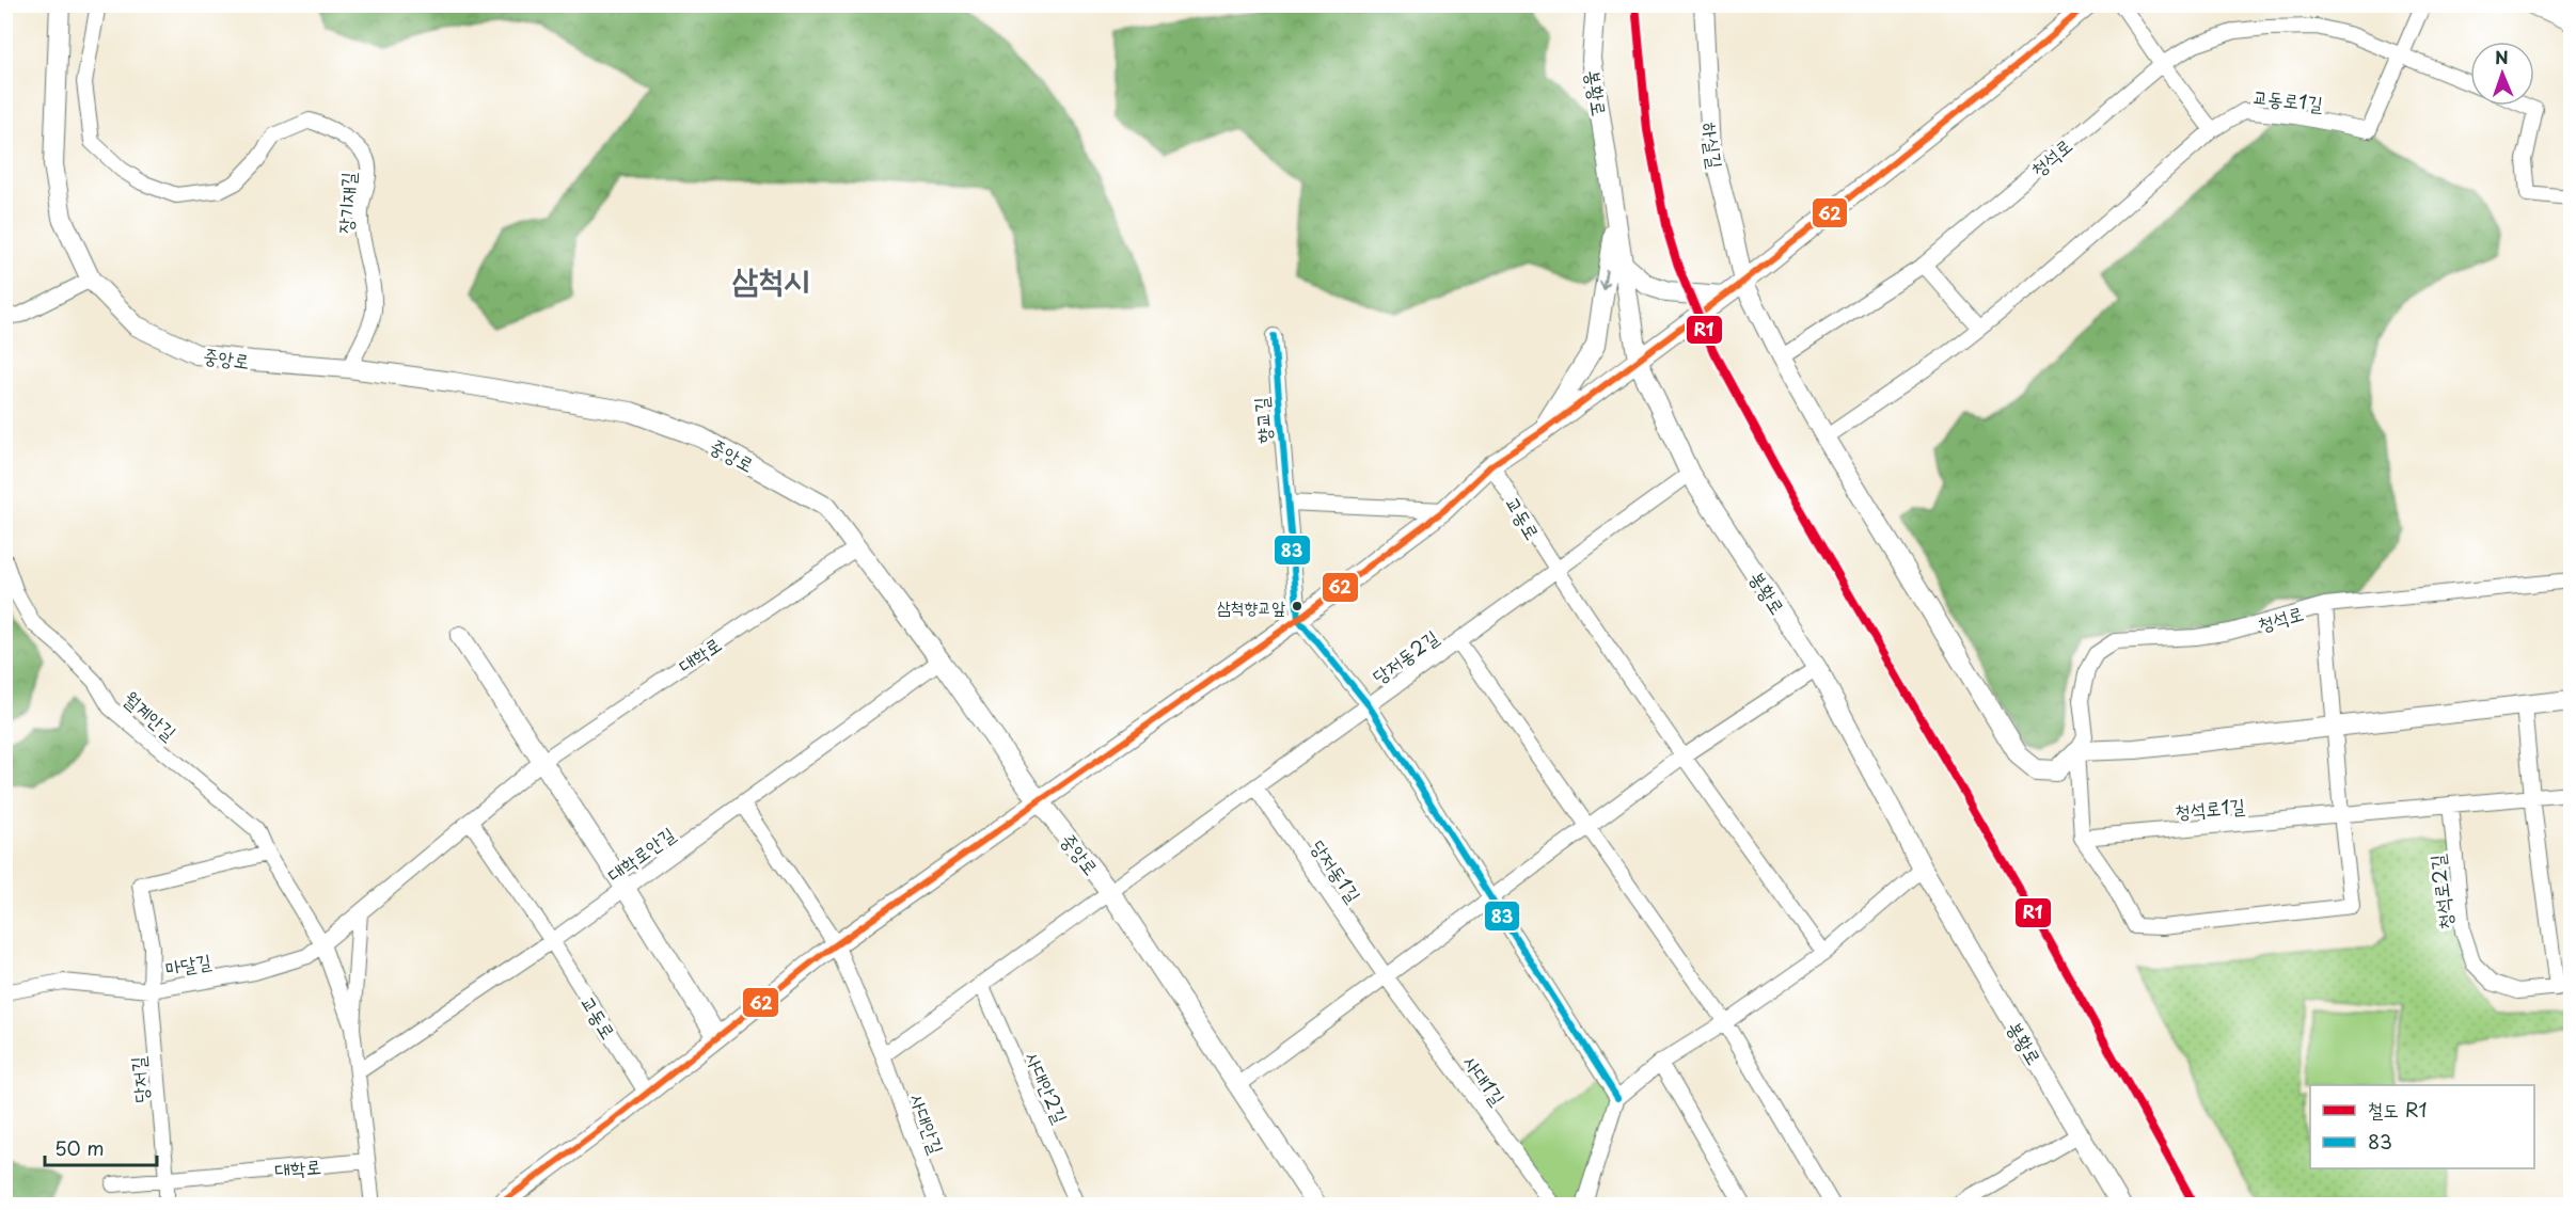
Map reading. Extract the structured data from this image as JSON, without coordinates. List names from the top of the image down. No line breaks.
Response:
{"streets":{"street":["봉황로","교동로1길","하실길","청석로","장기재길","중앙로","향교길","교동로","대학로","당저동2길","월계안길","청석로1길","대학로안길","당저동1길","청석로2길","마달길","당저길","사대1길","사대안2길","사대안길"]},"crossings":[["봉황로","당저동2길"],["청석로","청석로1길"],["장기재길","중앙로"],["중앙로","대학로"],["중앙로","당저동2길"],["중앙로","대학로안길"],["교동로","당저동2길"],["교동로","대학로안길"],["대학로","마달길"],["대학로","당저길"],["당저동2길","당저동1길"],["월계안길","마달길"],["청석로1길","청석로2길"],["당저동1길","사대1길"],["마달길","당저길"]],"districts":["삼척시"],"places":["삼척향교앞"],"lines":["rail line R1","transit line 62","transit line 83"],"legend":["철도 R1","83"],"scale_bar":"50 m","north":"top"}
